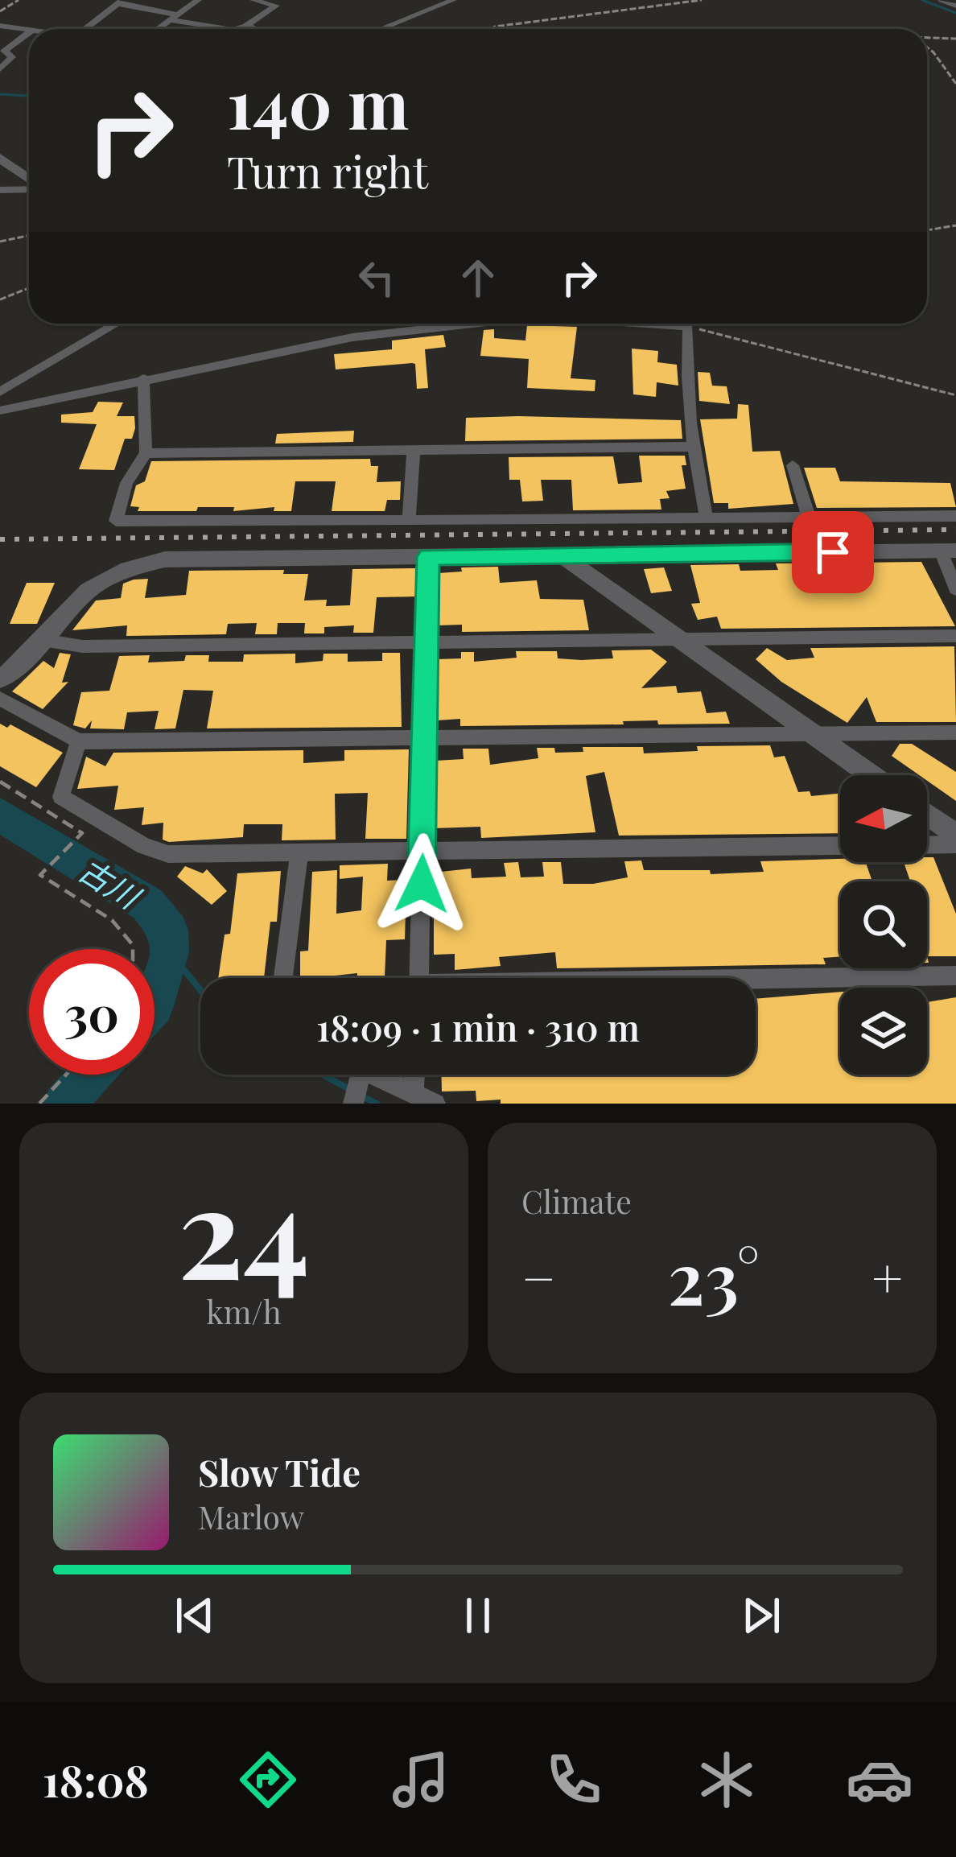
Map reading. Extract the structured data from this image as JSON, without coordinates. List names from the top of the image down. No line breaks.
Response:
{"water":["古川"],"north":"left","page":{"turn":["140 m","Turn right"],"limit":"30","trip":"18:09 · 1 min · 310 m","tile":[["24","km/h"],"Climate"],"heat":["−","23°","+"],"song":["Slow Tide","Marlow"],"tabs":"18:08"}}
